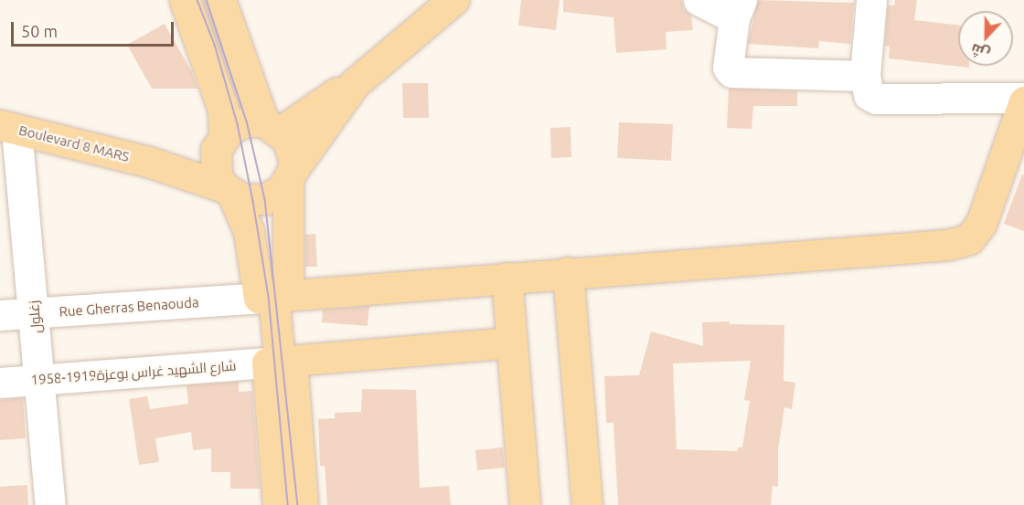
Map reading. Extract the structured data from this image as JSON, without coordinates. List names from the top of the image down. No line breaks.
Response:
{"streets":{"main road":["Boulevard 8 MARS"],"street":["Rue Gherras Benaouda","زغلول","شارع الشهيد غراس بوعزة1919-1958"]},"crossings":[["Boulevard 8 MARS","زغلول"],["Rue Gherras Benaouda","زغلول"],["زغلول","شارع الشهيد غراس بوعزة1919-1958"]],"scale_bar":"50 m","north":"bottom"}
